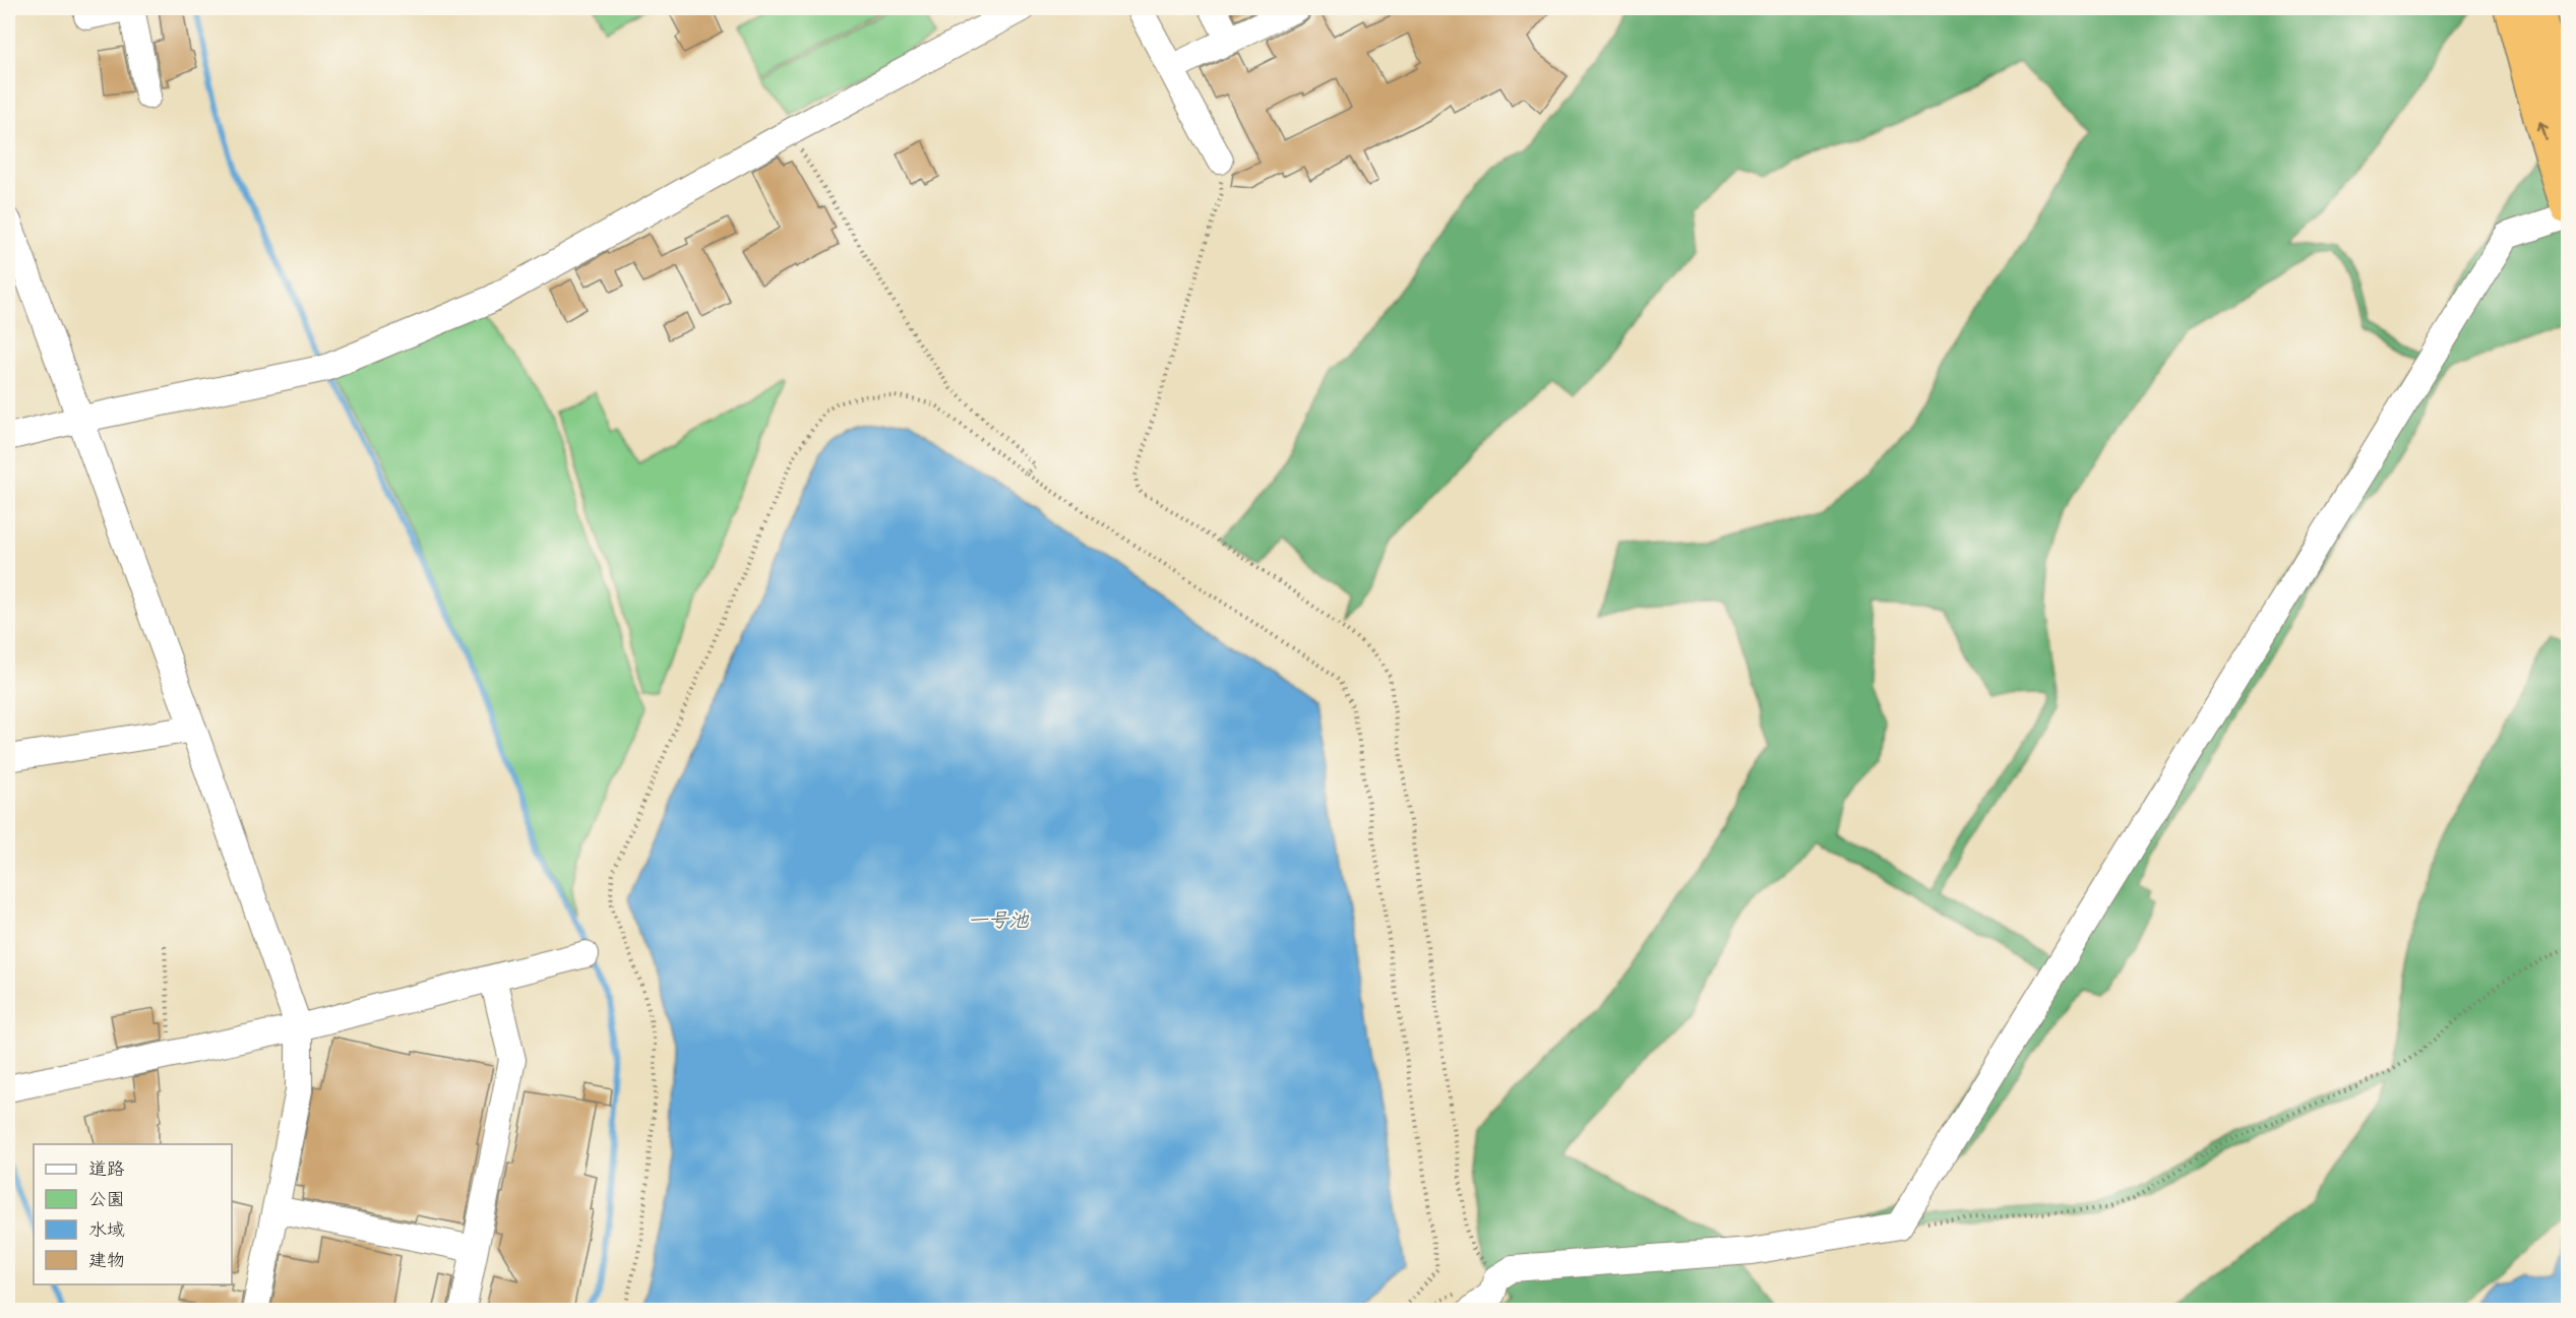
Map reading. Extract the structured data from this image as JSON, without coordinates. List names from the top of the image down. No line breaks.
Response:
{"water":["一号池"],"legend":["道路","公園","水域","建物"]}
